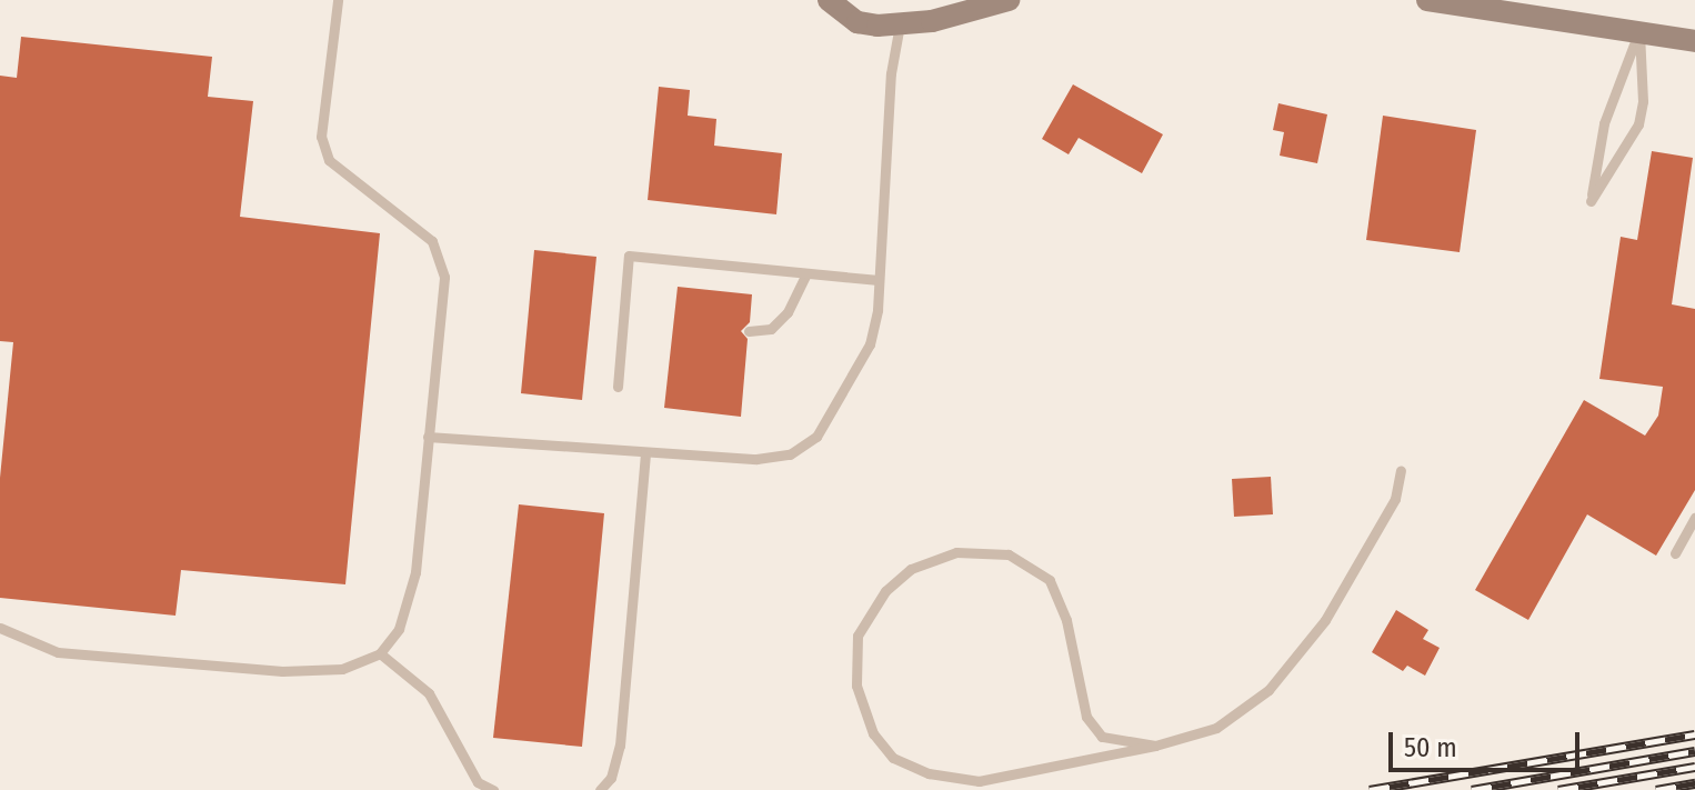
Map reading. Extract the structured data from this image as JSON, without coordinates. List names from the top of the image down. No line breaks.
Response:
{"scale_bar":"50 m"}
